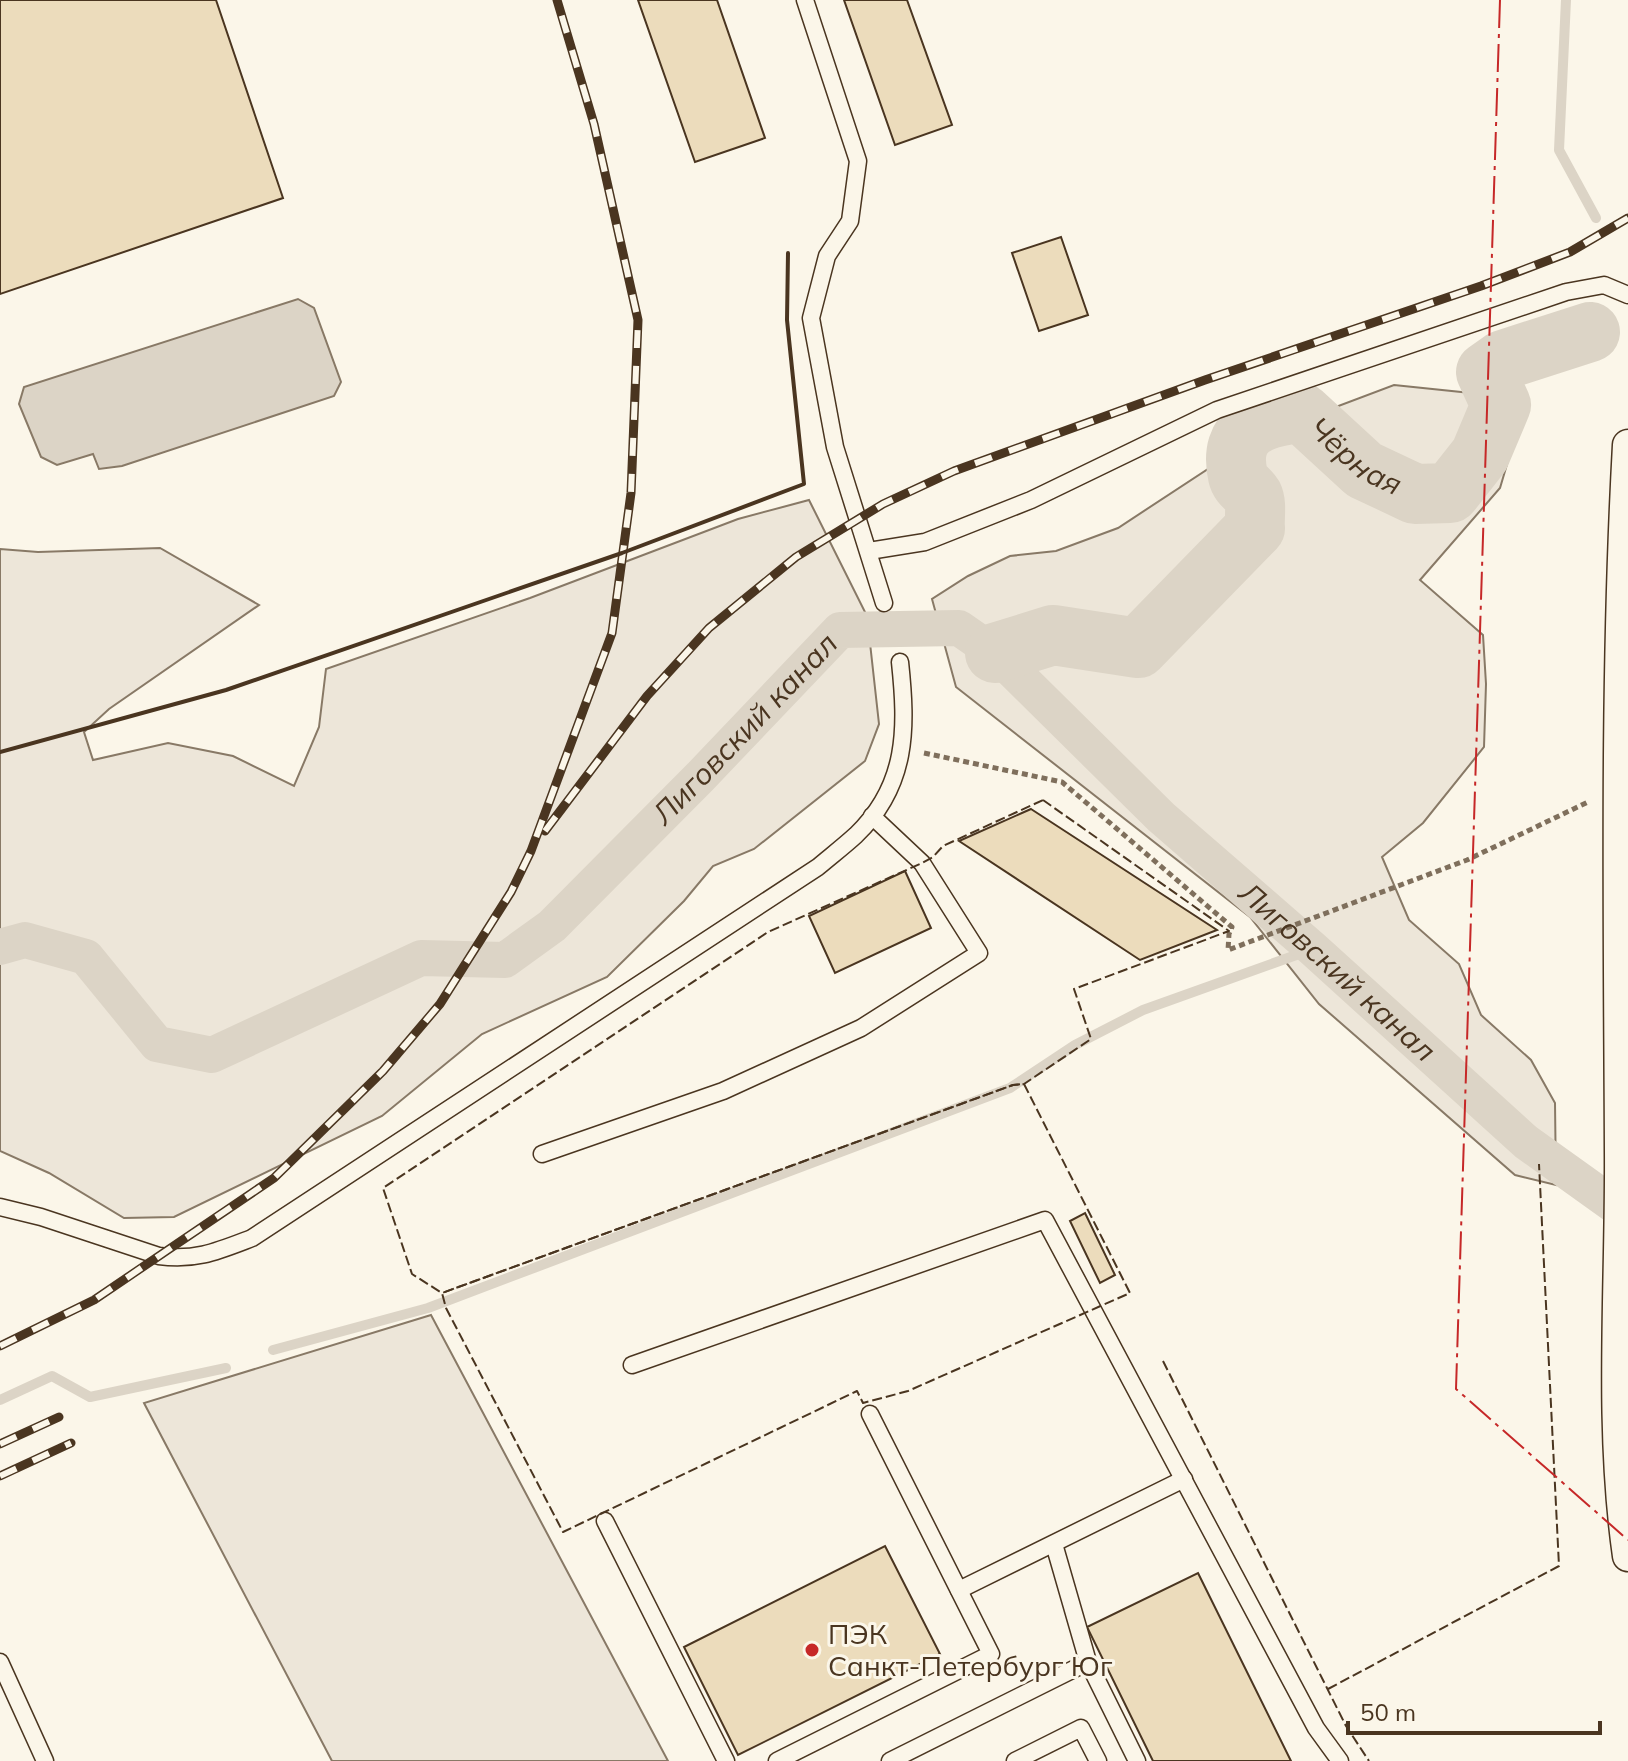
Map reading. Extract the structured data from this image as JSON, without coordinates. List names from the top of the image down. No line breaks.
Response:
{"water":["Чёрная","Лиговский канал"],"places":["ПЭК Санкт-Петербург Юг"],"scale_bar":"50 m"}
